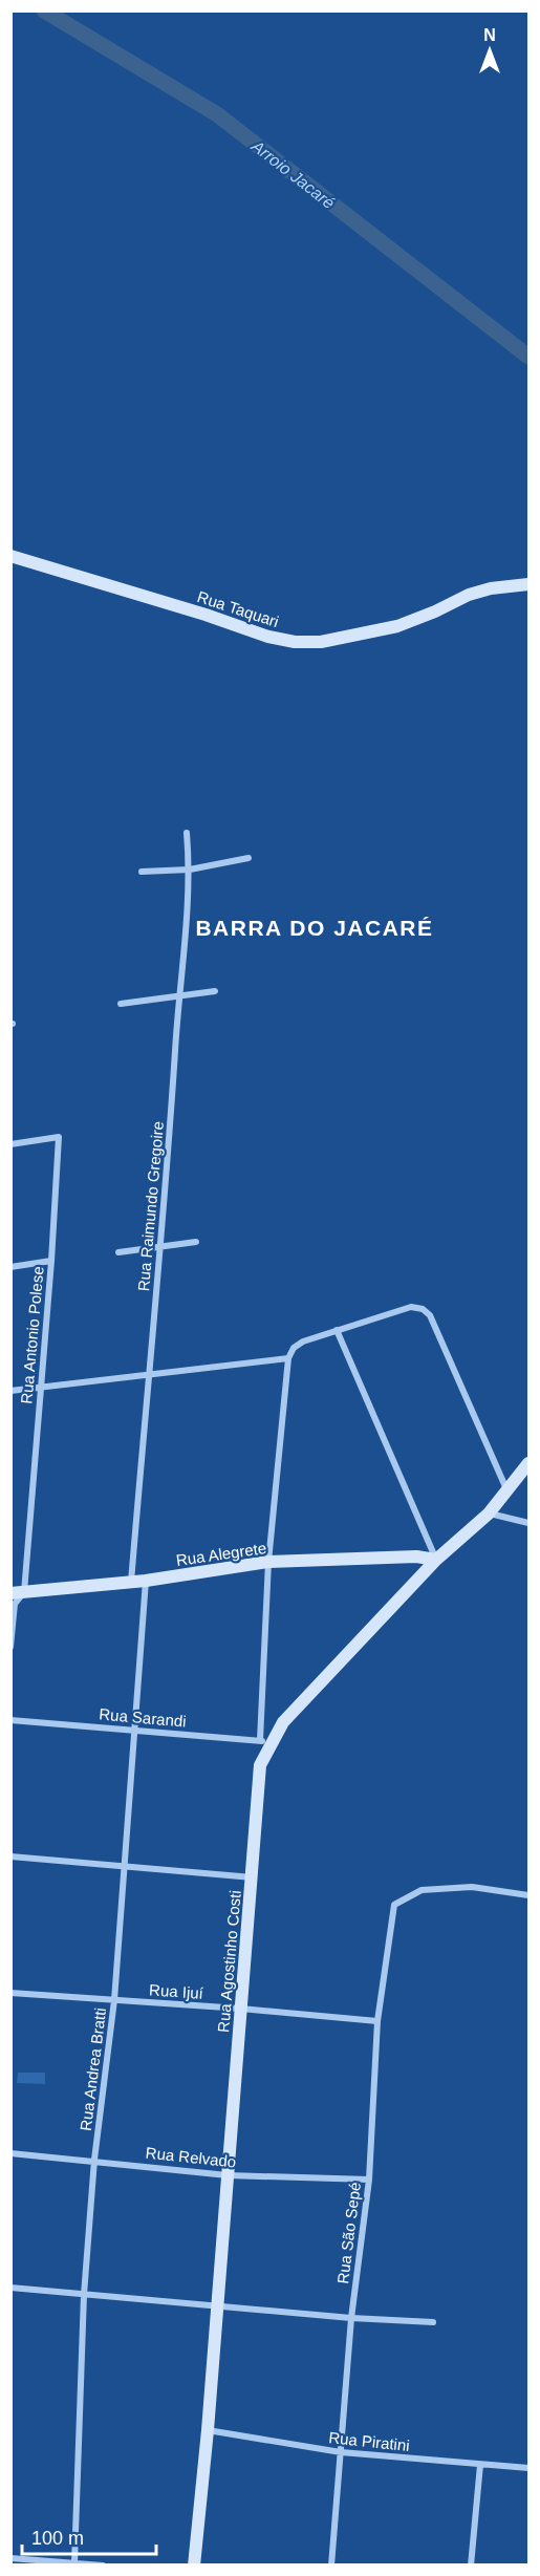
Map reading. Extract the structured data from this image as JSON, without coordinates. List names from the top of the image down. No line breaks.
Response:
{"streets":{"street":["Rua Taquari","Rua Raimundo Gregoire","Rua Antonio Polese","Rua Alegrete","Rua Sarandi","Rua Agostinho Costi","Rua Ijuí","Rua Andrea Bratti","Rua Relvado","Rua São Sepé","Rua Piratini"]},"crossings":[["Rua Raimundo Gregoire","Rua Alegrete"],["Rua Antonio Polese","Rua Alegrete"],["Rua Alegrete","Rua Agostinho Costi"],["Rua Alegrete","Rua Andrea Bratti"],["Rua Sarandi","Rua Agostinho Costi"],["Rua Sarandi","Rua Andrea Bratti"],["Rua Agostinho Costi","Rua Ijuí"],["Rua Agostinho Costi","Rua Relvado"],["Rua Agostinho Costi","Rua Piratini"],["Rua Ijuí","Rua Andrea Bratti"],["Rua Ijuí","Rua São Sepé"],["Rua Andrea Bratti","Rua Relvado"],["Rua Relvado","Rua São Sepé"],["Rua São Sepé","Rua Piratini"]],"districts":["BARRA DO JACARÉ"],"water":["Arroio Jacaré"],"scale_bar":"100 m","north":"top"}
